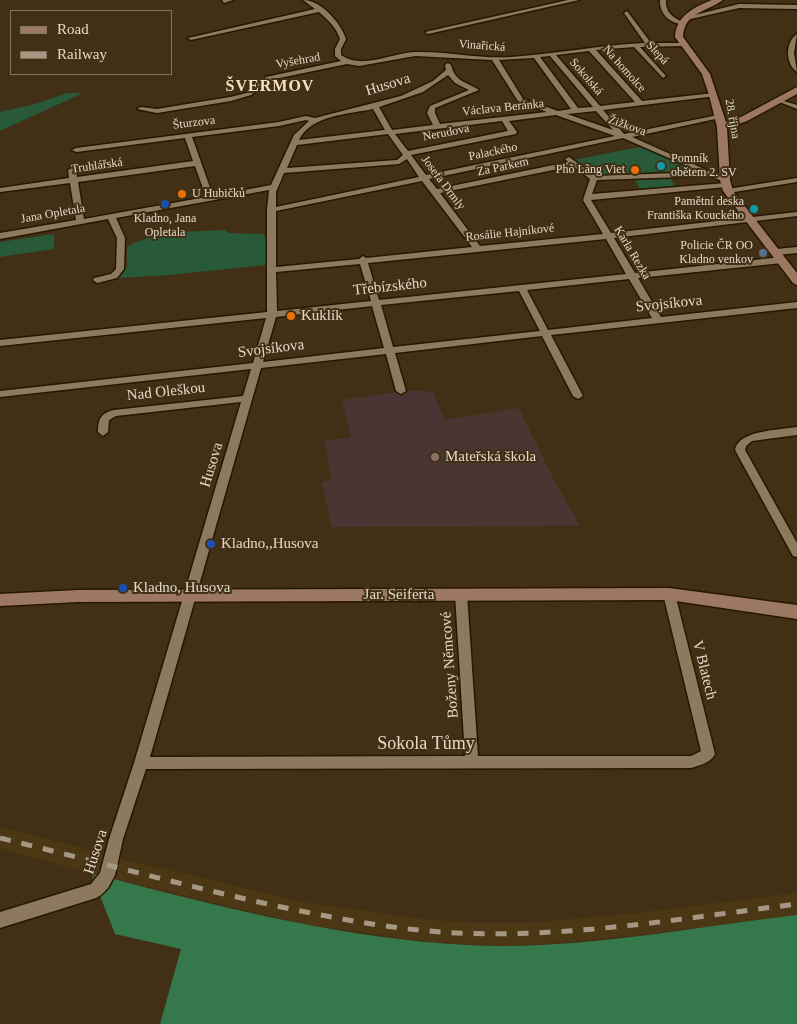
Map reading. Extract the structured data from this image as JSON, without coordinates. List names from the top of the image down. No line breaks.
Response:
{"streets":{"street":["Vinařická","Slepá","Vyšehrad","Na homolce","Sokolská","Husova","Václava Beránka","28. října","Šturzova","Žižkova","Nerudova","Palackého","Truhlářská","Za Parkem","Josefa Drmly","Jana Opletala","Rosálie Hajníkové","Karla Rezka","Třebízského","Svojsíkova","Nad Oleškou","Jar. Seiferta","Boženy Němcové","V Blatech","Sokola Tůmy"]},"crossings":[["Vinařická","Slepá"],["Vinařická","Vyšehrad"],["Vinařická","Na homolce"],["Vinařická","Sokolská"],["Vinařická","28. října"],["Vinařická","Žižkova"],["Na homolce","Václava Beránka"],["Sokolská","Václava Beránka"],["Sokolská","Žižkova"],["Sokolská","Palackého"],["Husova","Václava Beránka"],["Husova","Šturzova"],["Husova","Nerudova"],["Husova","Palackého"],["Husova","Josefa Drmly"],["Husova","Jana Opletala"],["Husova","Rosálie Hajníkové"],["Husova","Třebízského"],["Husova","Svojsíkova"],["Husova","Nad Oleškou"],["Husova","Jar. Seiferta"],["Husova","Sokola Tůmy"],["Václava Beránka","28. října"],["Václava Beránka","Žižkova"],["Václava Beránka","Nerudova"],["Václava Beránka","Josefa Drmly"],["28. října","Žižkova"],["28. října","Palackého"],["Žižkova","Palackého"],["Nerudova","Josefa Drmly"],["Palackého","Josefa Drmly"],["Za Parkem","Josefa Drmly"],["Josefa Drmly","Rosálie Hajníkové"],["Rosálie Hajníkové","Karla Rezka"],["Karla Rezka","Třebízského"],["Karla Rezka","Svojsíkova"],["Jar. Seiferta","Boženy Němcové"],["Jar. Seiferta","V Blatech"],["Boženy Němcové","Sokola Tůmy"],["V Blatech","Sokola Tůmy"]],"districts":["ŠVERMOV"],"places":["Pomník obětem 2. SV","Phõ Lãng Viet","U Hubičků","Kladno, Jana Opletala","Pamětní deska Františka Kouckého","Policie ČR OO Kladno venkov","Kuklík","Mateřská škola","Kladno,,Husova","Kladno, Husova"],"legend":["Road","Railway"]}
